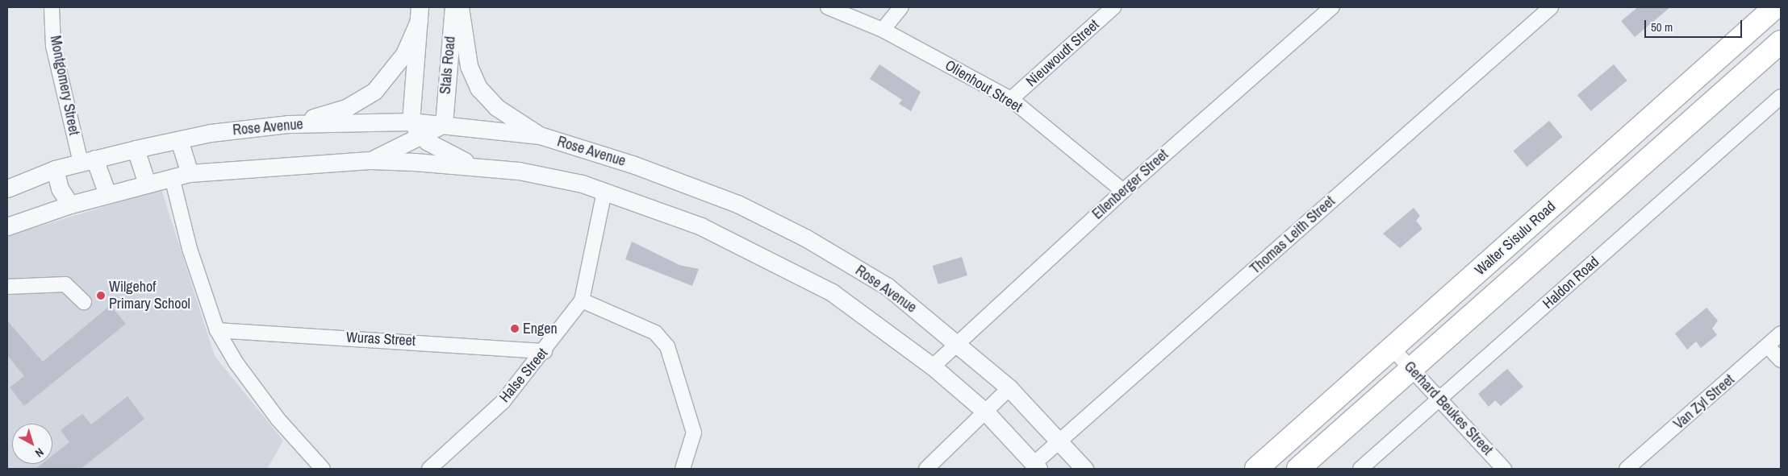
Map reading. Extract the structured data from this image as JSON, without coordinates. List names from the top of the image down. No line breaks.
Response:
{"streets":{"highway":["Walter Sisulu Road"],"street":["Nieuwoudt Street","Stals Road","Montgomery Street","Olienhout Street","Rose Avenue","Ellenberger Street","Thomas Leith Street","Haldon Road","Wuras Street","Halse Street","Van Zyl Street","Gerhard Beukes Street"]},"crossings":[["Nieuwoudt Street","Olienhout Street"],["Stals Road","Rose Avenue"],["Montgomery Street","Rose Avenue"],["Olienhout Street","Ellenberger Street"],["Rose Avenue","Ellenberger Street"],["Rose Avenue","Thomas Leith Street"],["Walter Sisulu Road","Gerhard Beukes Street"],["Haldon Road","Gerhard Beukes Street"],["Wuras Street","Halse Street"]],"places":["Wilgehof Primary School","Engen"],"scale_bar":"50 m","north":"bottom right"}
